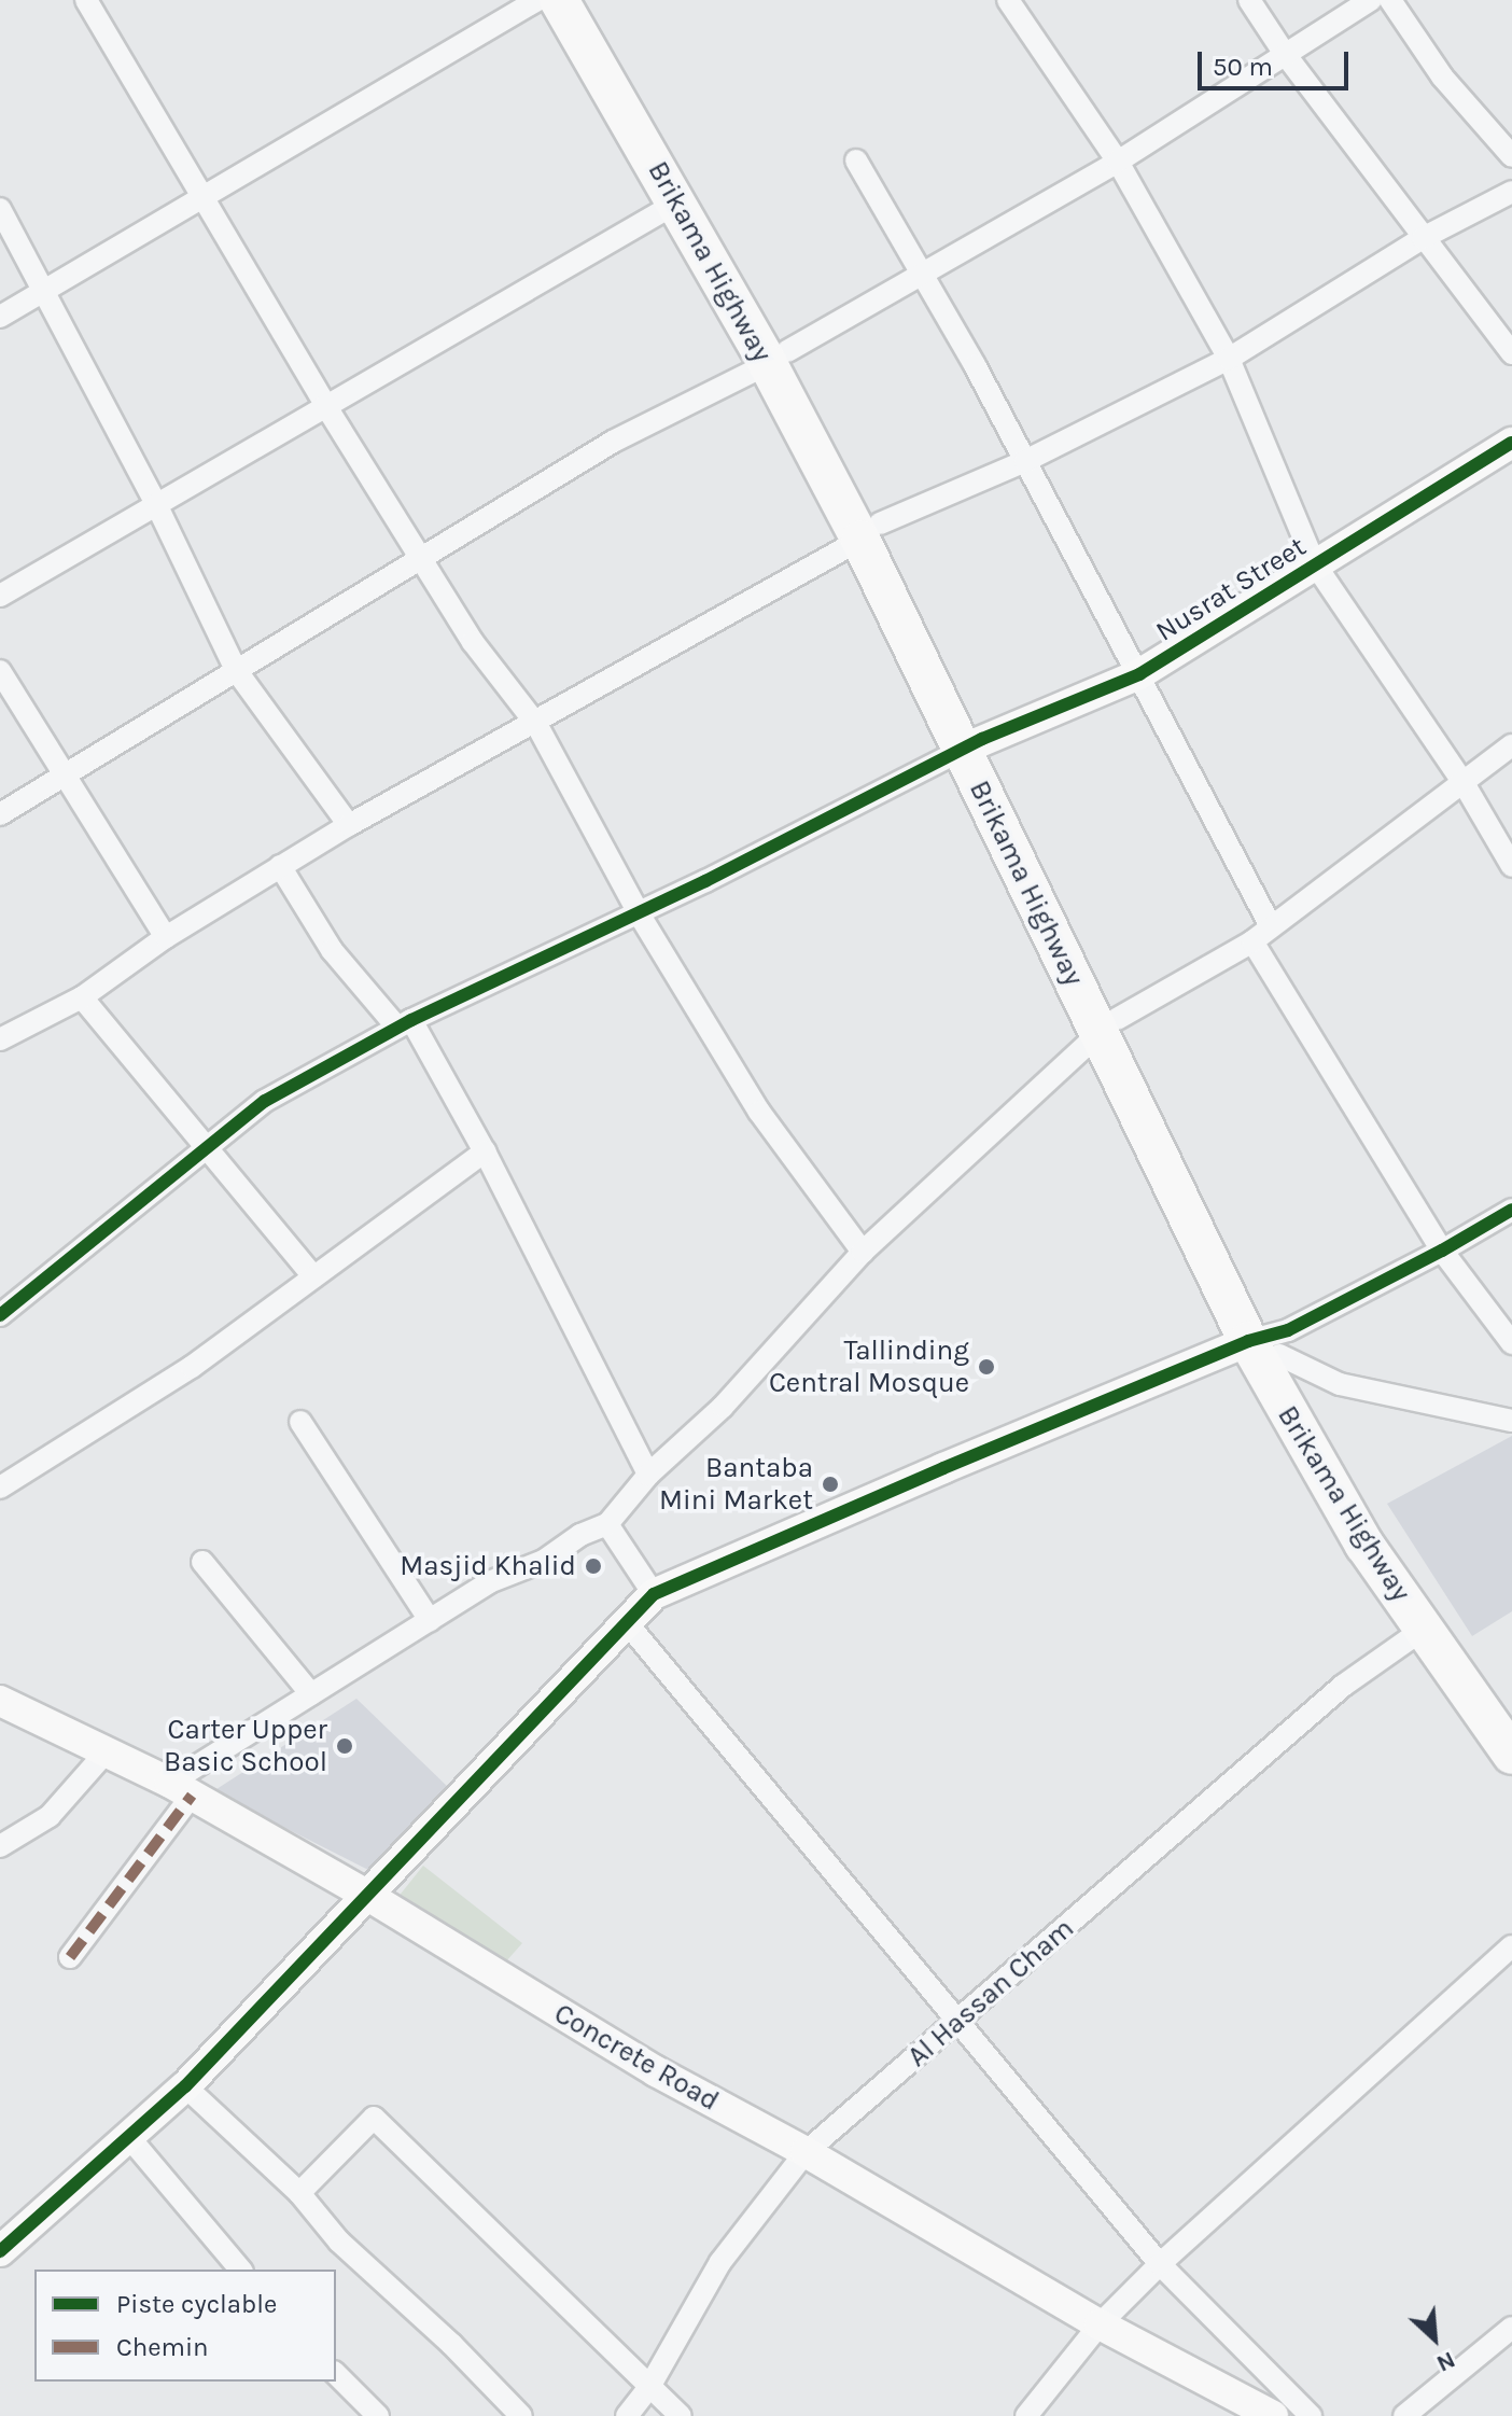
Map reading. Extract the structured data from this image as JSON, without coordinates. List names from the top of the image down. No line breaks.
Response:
{"streets":{"highway":["Brikama Highway"],"street":["Nusrat Street","Al Hassan Cham","Concrete Road"]},"crossings":[["Brikama Highway","Nusrat Street"],["Brikama Highway","Al Hassan Cham"],["Al Hassan Cham","Concrete Road"]],"places":["Tallinding Central Mosque","Bantaba Mini Market","Masjid Khalid","Carter Upper Basic School"],"legend":["Piste cyclable","Chemin"],"scale_bar":"50 m","north":"bottom right"}
